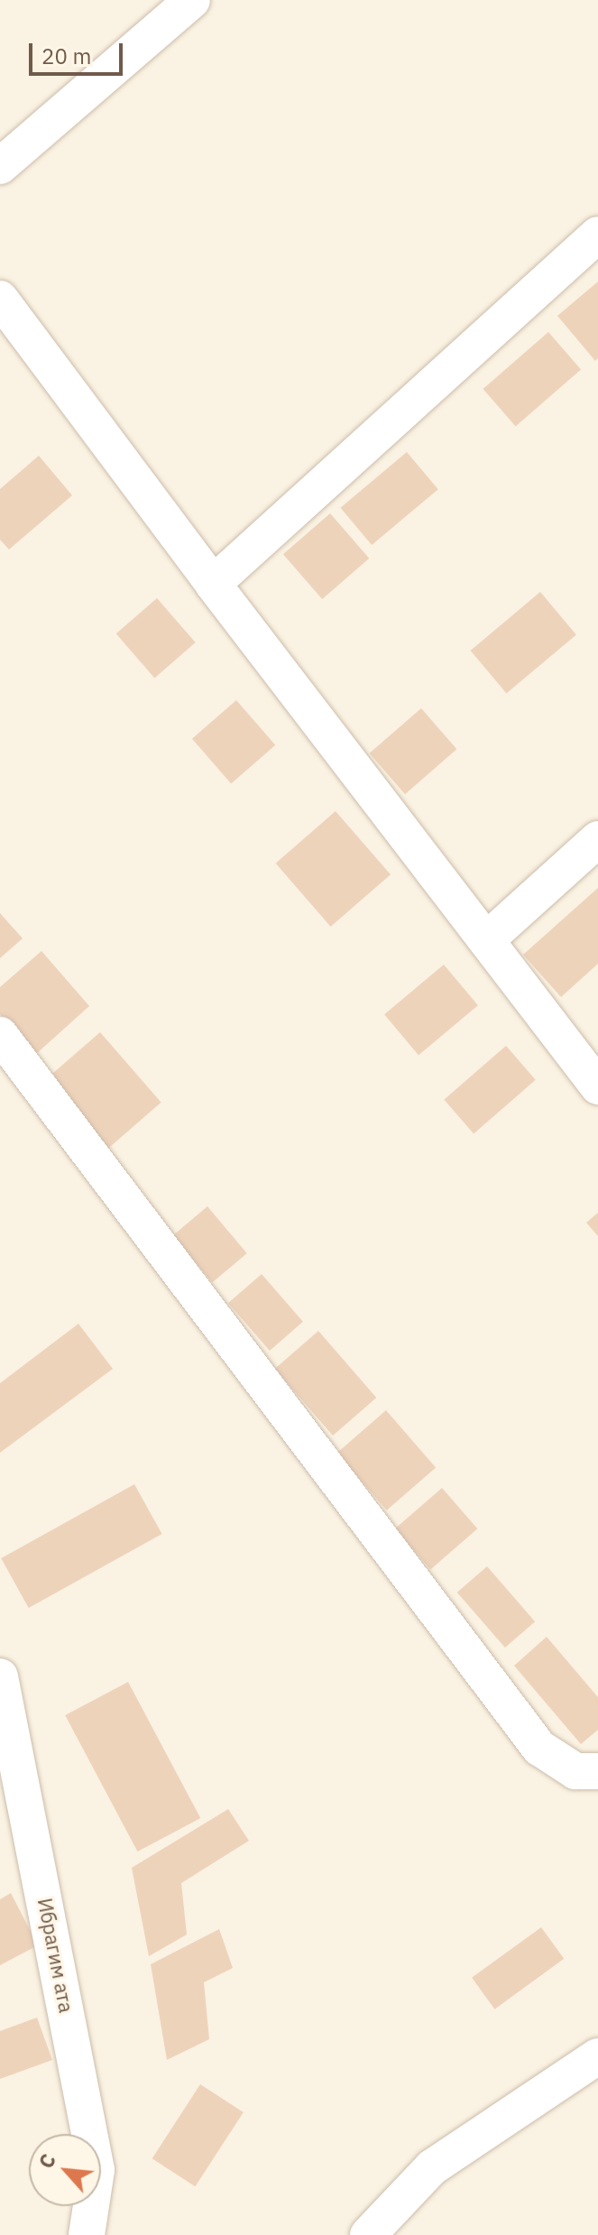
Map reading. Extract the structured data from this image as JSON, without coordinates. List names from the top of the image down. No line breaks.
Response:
{"streets":{"street":["Ибрагим ата"]},"scale_bar":"20 m","north":"top left"}
